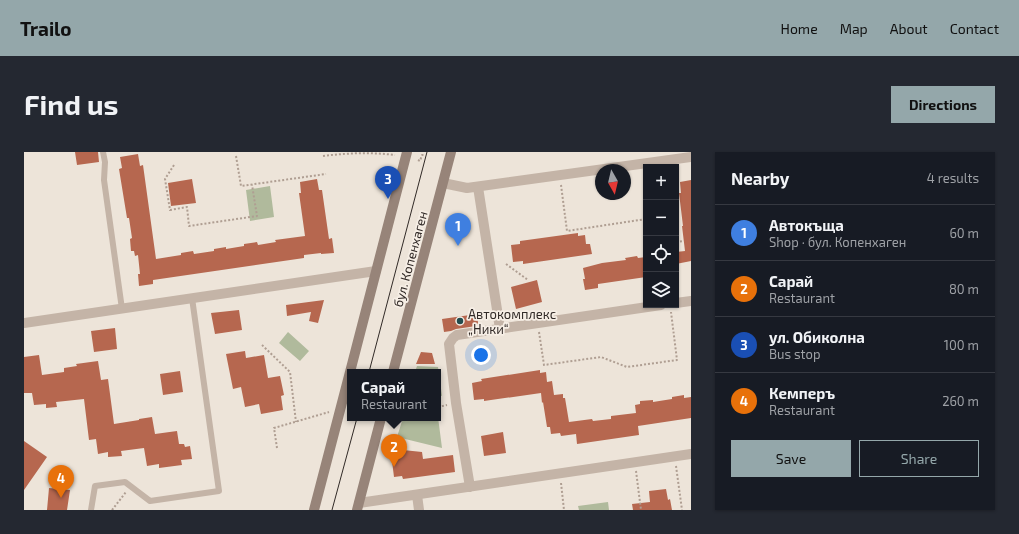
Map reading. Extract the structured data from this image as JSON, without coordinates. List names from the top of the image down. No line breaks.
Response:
{"streets":{"main road":["бул. Копенхаген"]},"places":["Автокомплекс „Ники“"],"north":"bottom","page":{"header":"Trailo","nav":["Home","Map","About","Contact"],"buttons":["Directions",["Save","Share"]],"title":"Find us","heading":["Nearby","4 results"],"map_buttons":["+","−"],"pins":["3","1","2","4"],"list":[{"mark":"1","name":"Автокъща","note":"Shop · бул. Копенхаген","value":"60 m"},{"mark":"2","name":"Сарай","note":"Restaurant","value":"80 m"},{"mark":"3","name":"ул. Обиколна","note":"Bus stop","value":"100 m"},{"mark":"4","name":"Кемперъ","note":"Restaurant","value":"260 m"}],"popup":["Сарай","Restaurant"]}}
